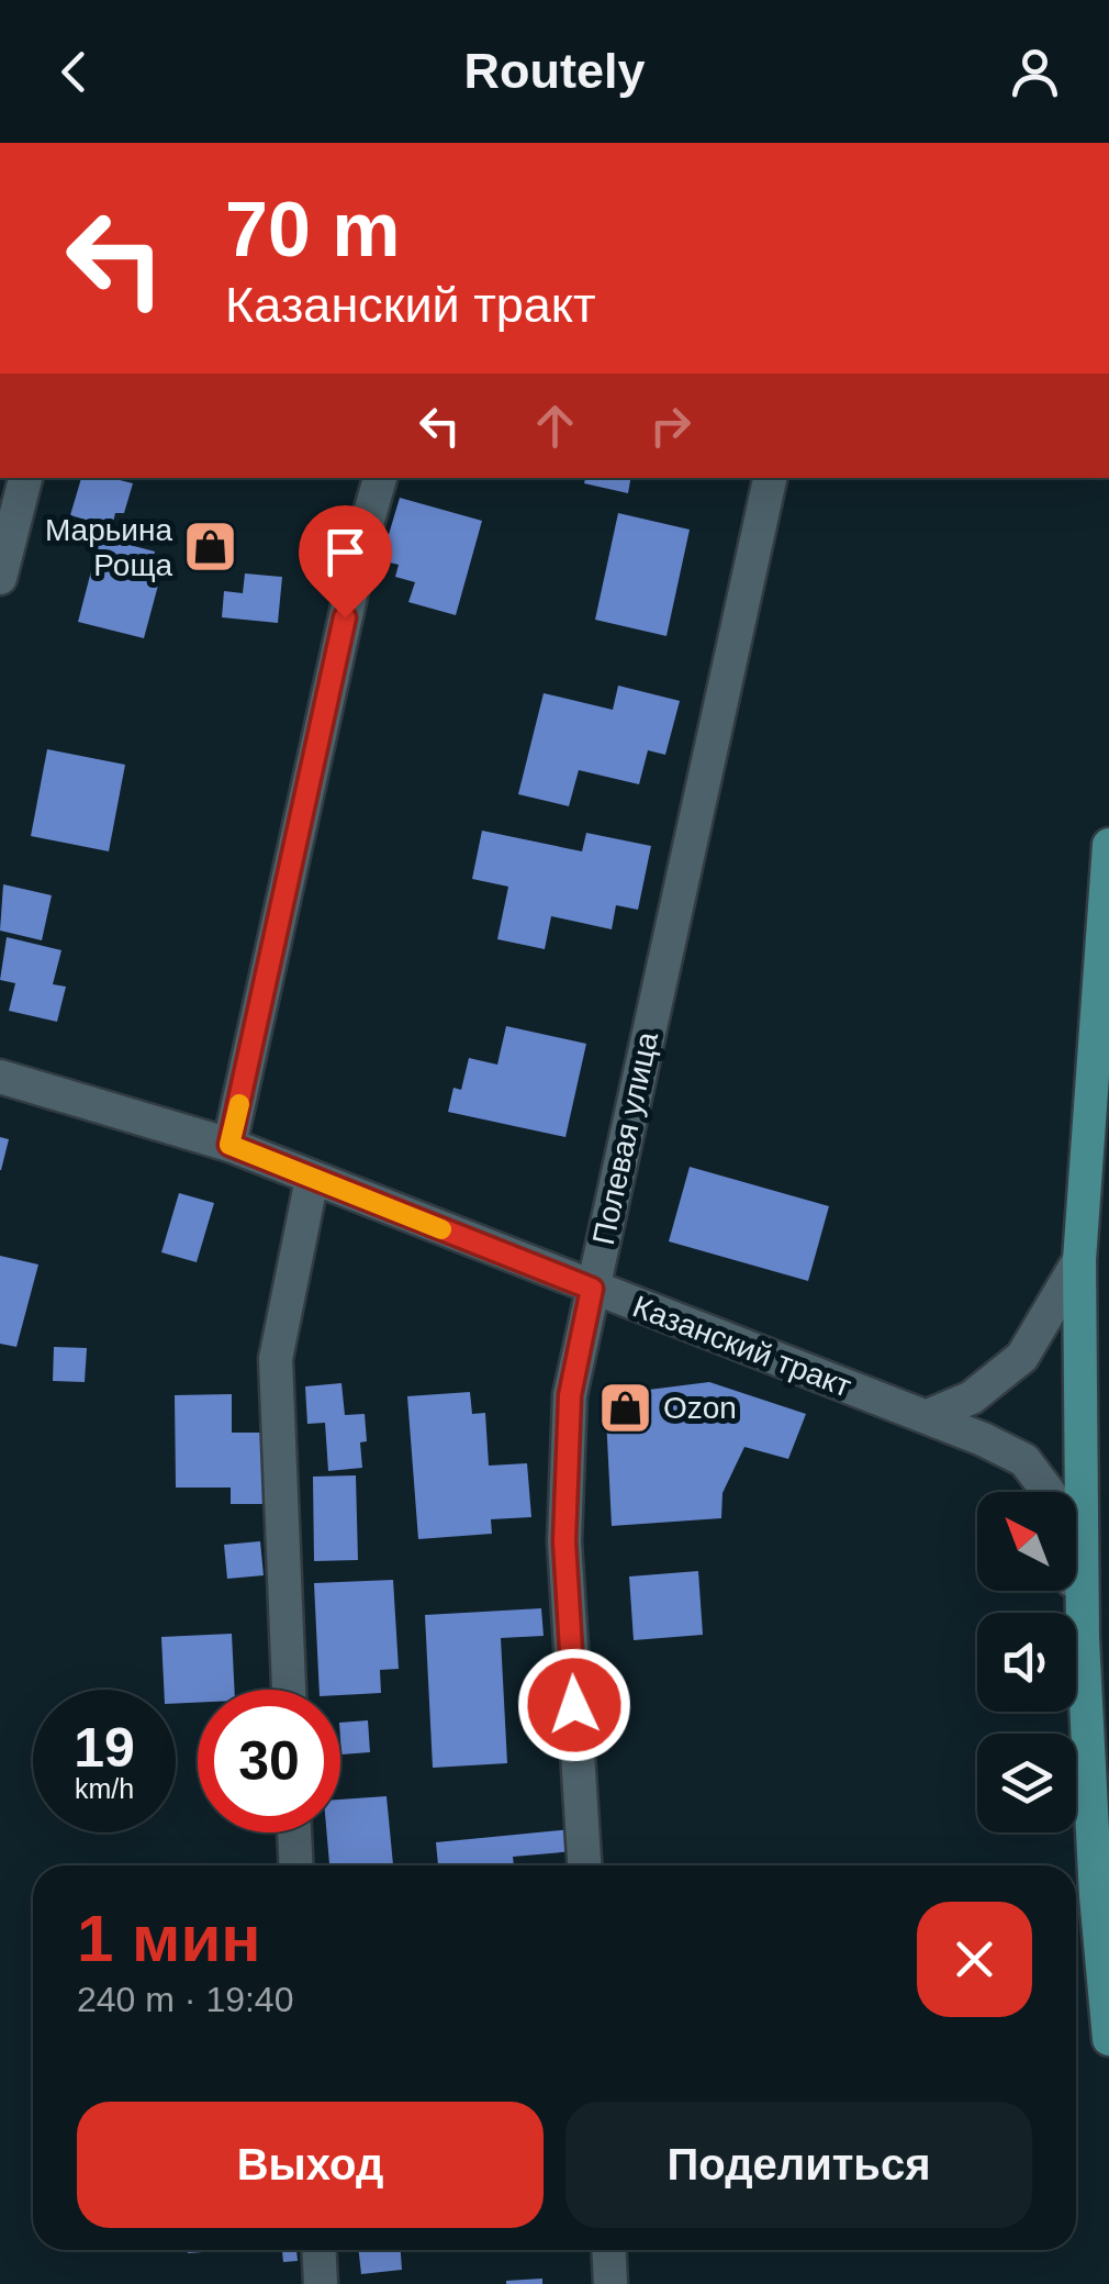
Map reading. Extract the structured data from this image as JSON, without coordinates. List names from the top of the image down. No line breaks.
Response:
{"streets":{"street":["Полевая улица","Казанский тракт"]},"crossings":[["Полевая улица","Казанский тракт"]],"places":{"shop":["Марьина Роща","Ozon"]},"north":"top left","page":{"header":"Routely","turn":["70 m","Казанский тракт"],"speed":"19 km/h","limit":"30","heading":["1 мин","240 m · 19:40"],"buttons":["Выход","Поделиться"]}}
